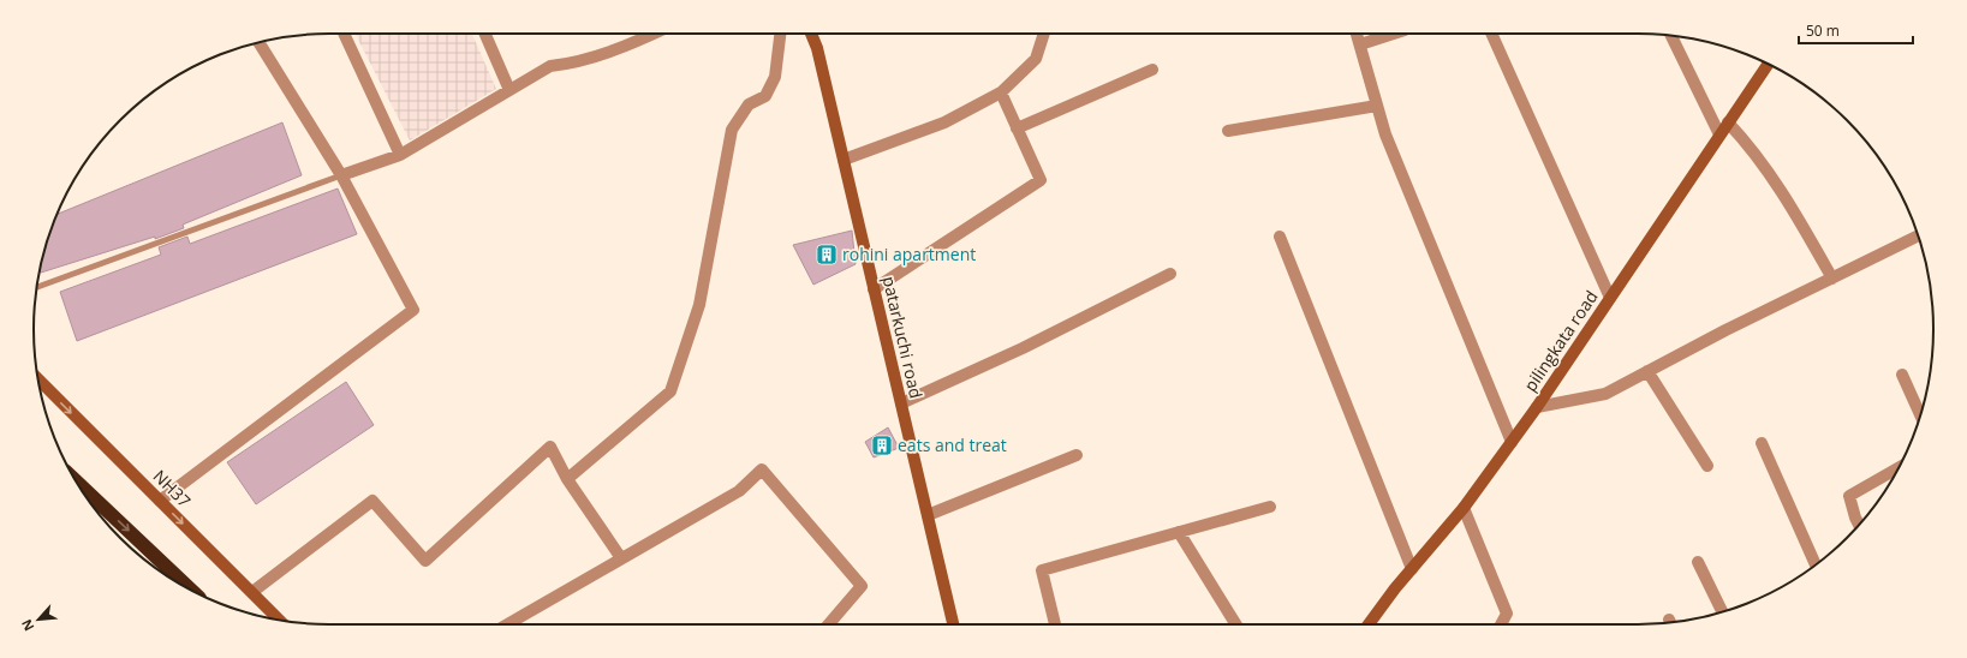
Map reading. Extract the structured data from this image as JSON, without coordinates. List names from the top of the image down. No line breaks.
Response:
{"streets":{"street":["patarkuchi road","pilingkata road","NH37"]},"one_way":["NH37"],"places":{"building":["rohini apartment","eats and treat"]},"scale_bar":"50 m","north":"bottom left"}
